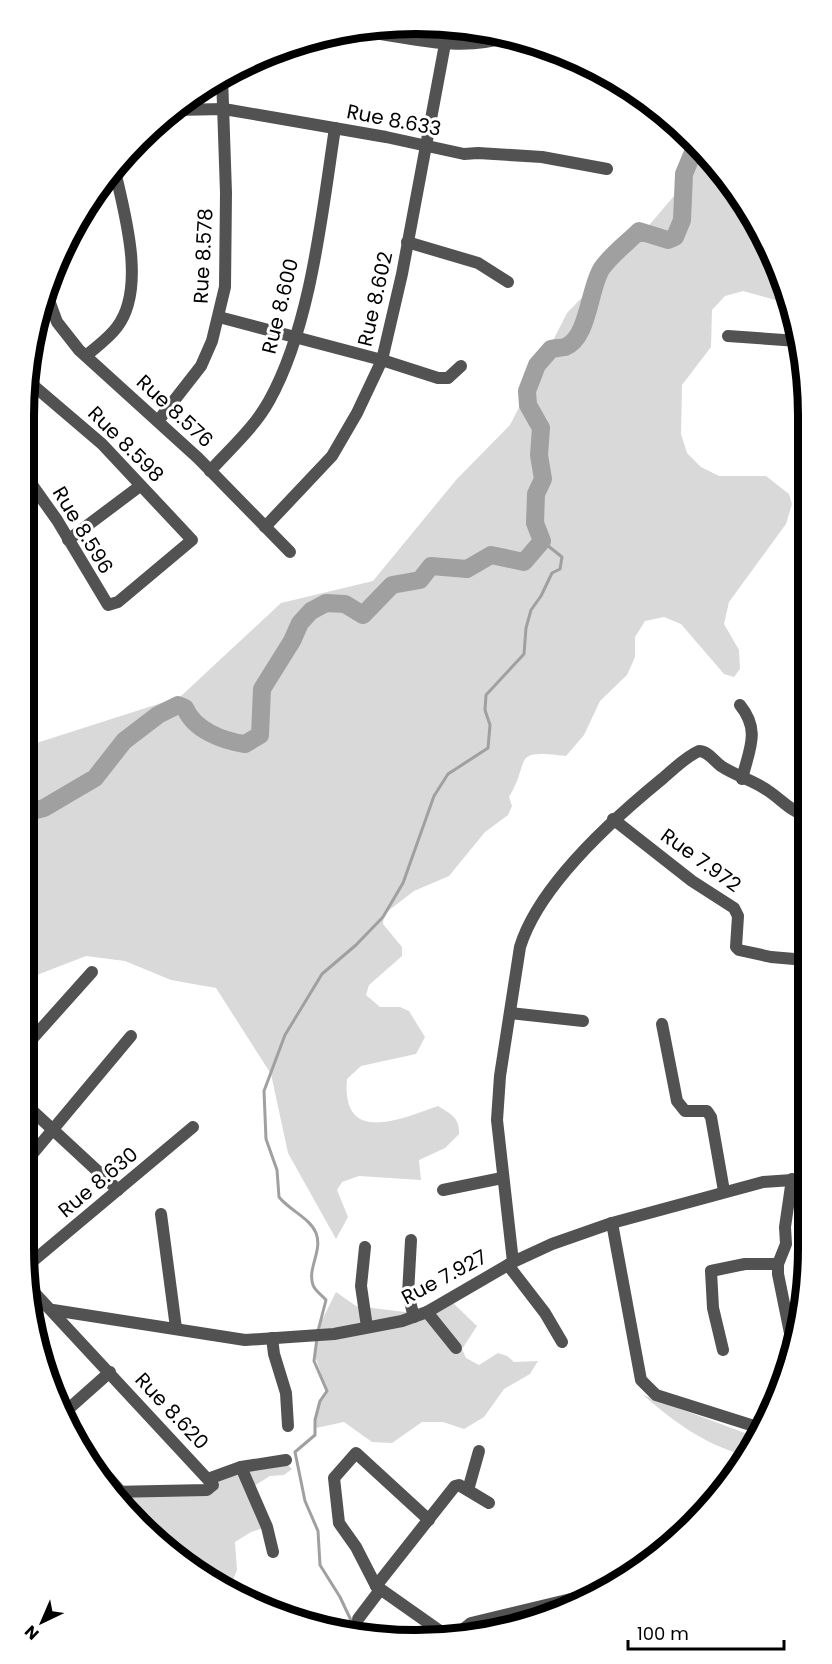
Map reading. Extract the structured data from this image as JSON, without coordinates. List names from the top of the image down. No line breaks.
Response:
{"streets":{"street":["Rue 8.633","Rue 8.578","Rue 8.602","Rue 8.600","Rue 8.576","Rue 8.598","Rue 8.596","Rue 7.972","Rue 8.630","Rue 7.927","Rue 8.620"]},"crossings":[["Rue 8.633","Rue 8.578"],["Rue 8.633","Rue 8.602"],["Rue 8.633","Rue 8.600"],["Rue 8.578","Rue 8.576"],["Rue 8.602","Rue 8.576"],["Rue 8.600","Rue 8.576"],["Rue 8.598","Rue 8.596"],["Rue 7.927","Rue 8.620"]],"scale_bar":"100 m","north":"bottom left"}
